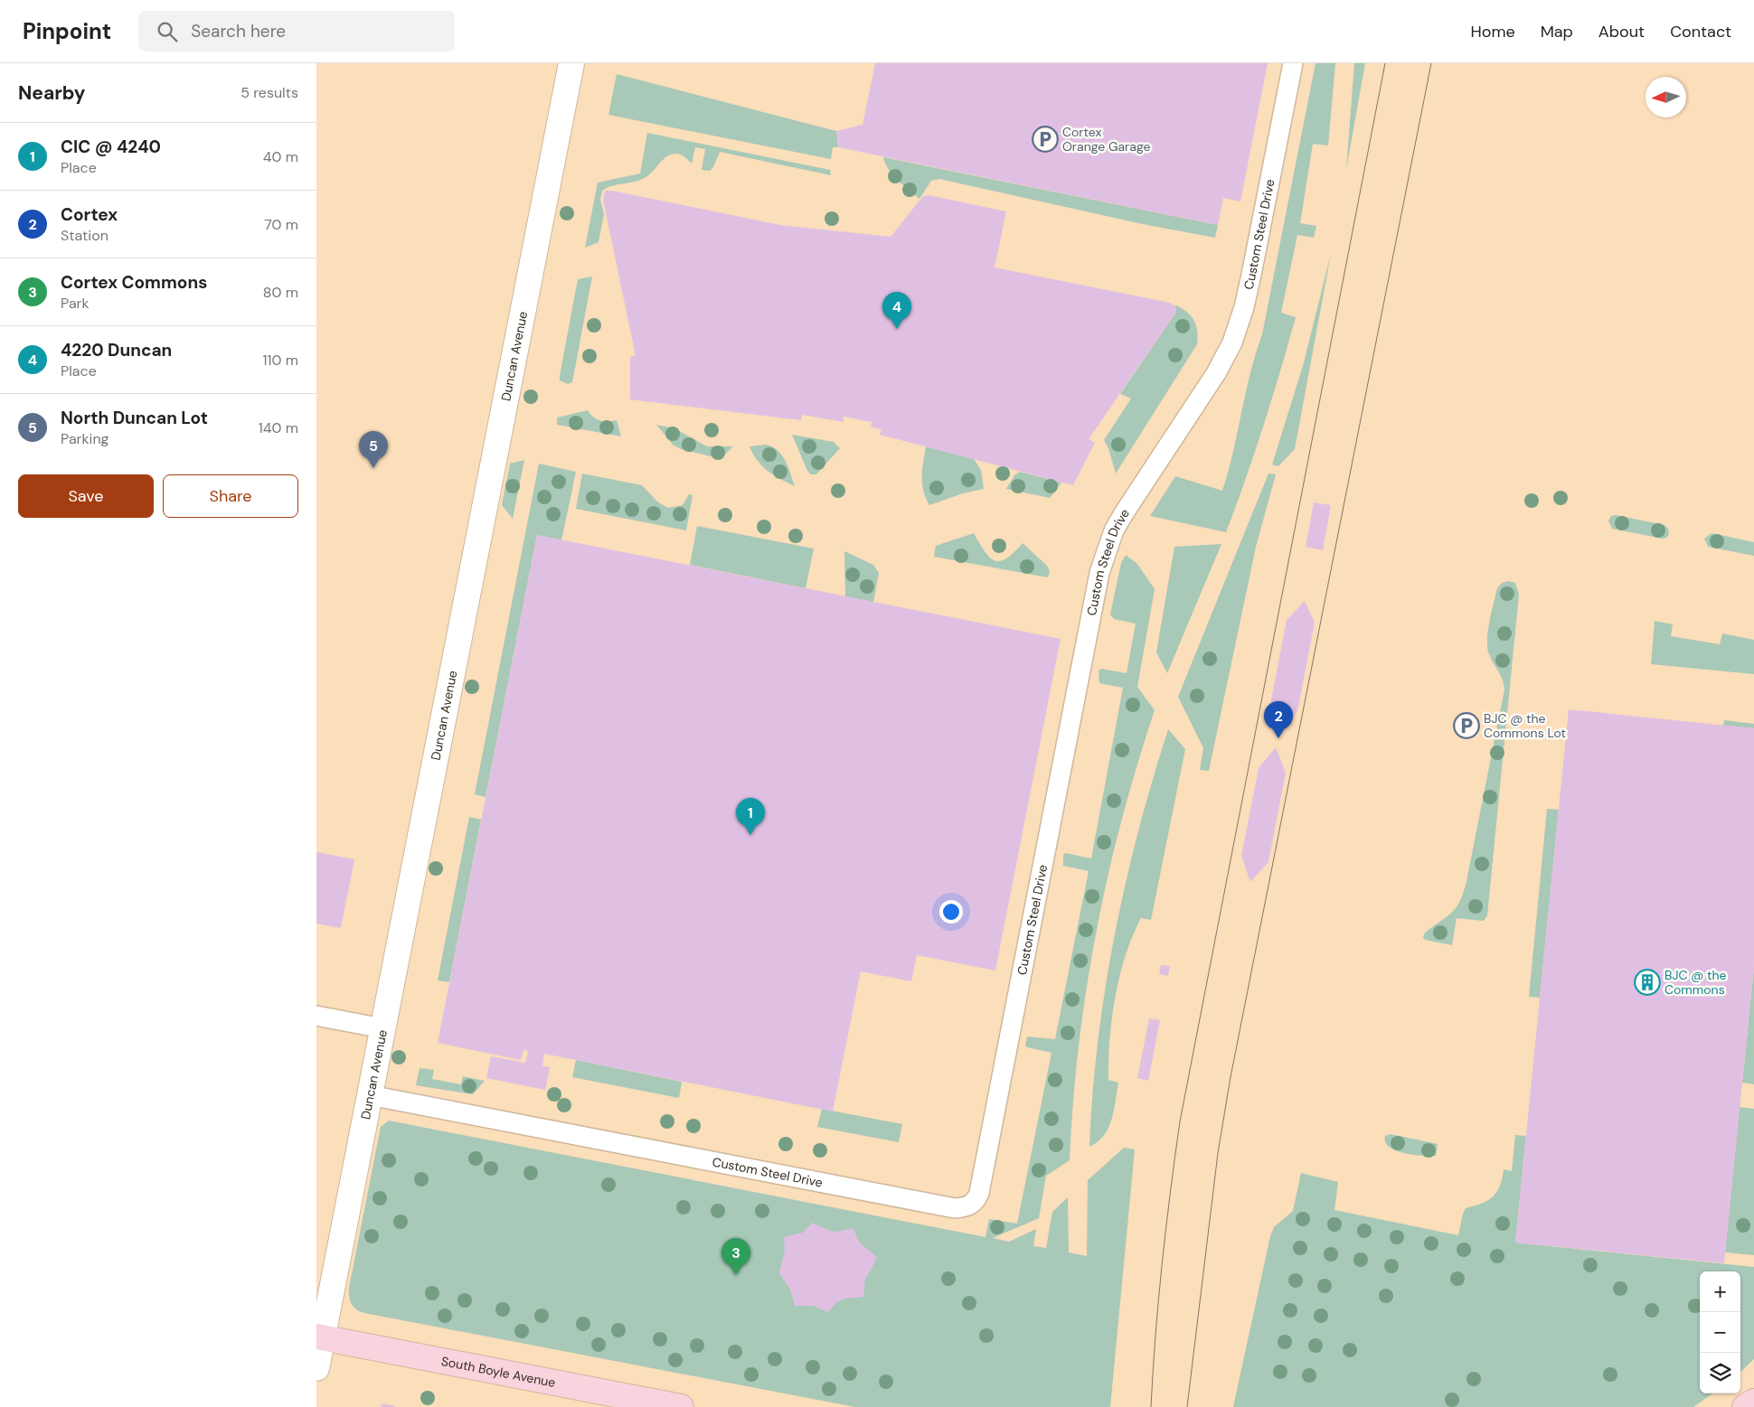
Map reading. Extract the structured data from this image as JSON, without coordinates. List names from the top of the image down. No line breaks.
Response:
{"streets":{"street":["Duncan Avenue","South Boyle Avenue"],"lane":["Custom Steel Drive"]},"crossings":[["Custom Steel Drive","Duncan Avenue"],["Duncan Avenue","South Boyle Avenue"]],"places":{"parking":["Cortex Orange Garage","BJC @ the Commons Lot"],"building":["BJC @ the Commons"]},"north":"left","page":{"header":"Pinpoint","search":"Search here","nav":["Home","Map","About","Contact"],"heading":["Nearby","5 results"],"list":[{"mark":"1","name":"CIC @ 4240","note":"Place","value":"40 m"},{"mark":"2","name":"Cortex","note":"Station","value":"70 m"},{"mark":"3","name":"Cortex Commons","note":"Park","value":"80 m"},{"mark":"4","name":"4220 Duncan","note":"Place","value":"110 m"},{"mark":"5","name":"North Duncan Lot","note":"Parking","value":"140 m"}],"pins":["4","5","2","1","3"],"buttons":["Save","Share"],"map_buttons":["+","−"]}}
